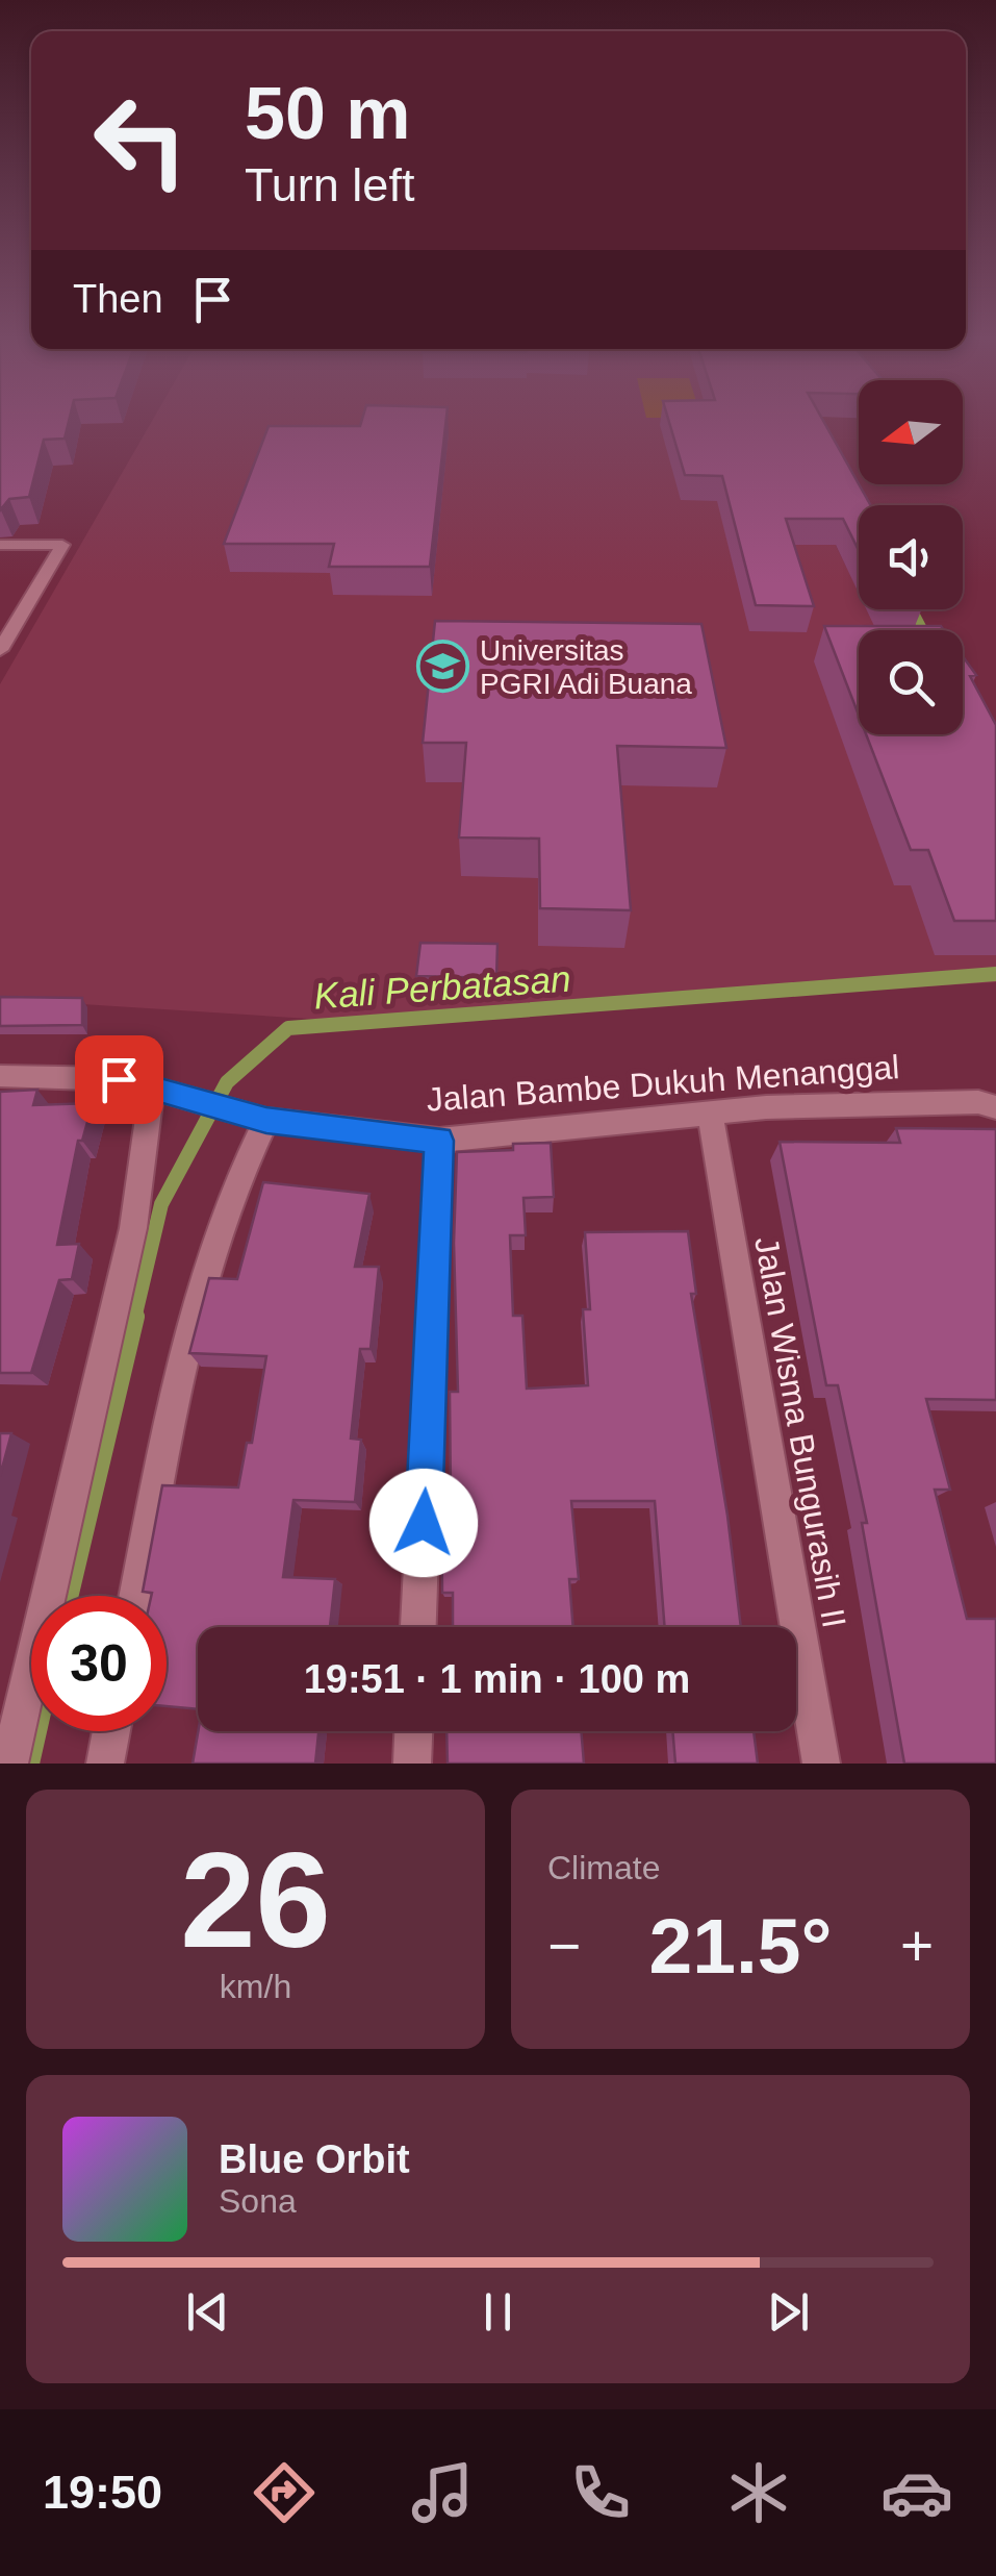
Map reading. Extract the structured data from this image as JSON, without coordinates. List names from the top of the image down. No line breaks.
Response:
{"streets":{"street":["Jalan Bambe Dukuh Menanggal","Jalan Wisma Bungurasih II"]},"crossings":[["Jalan Bambe Dukuh Menanggal","Jalan Wisma Bungurasih II"]],"water":["Kali Perbatasan"],"places":{"school or university":["Universitas PGRI Adi Buana"]},"north":"left","page":{"turn":["50 m","Turn left"],"then":"Then","limit":"30","trip":"19:51 · 1 min · 100 m","tile":[["26","km/h"],"Climate"],"heat":["−","21.5°","+"],"song":["Blue Orbit","Sona"],"tabs":"19:50"}}
